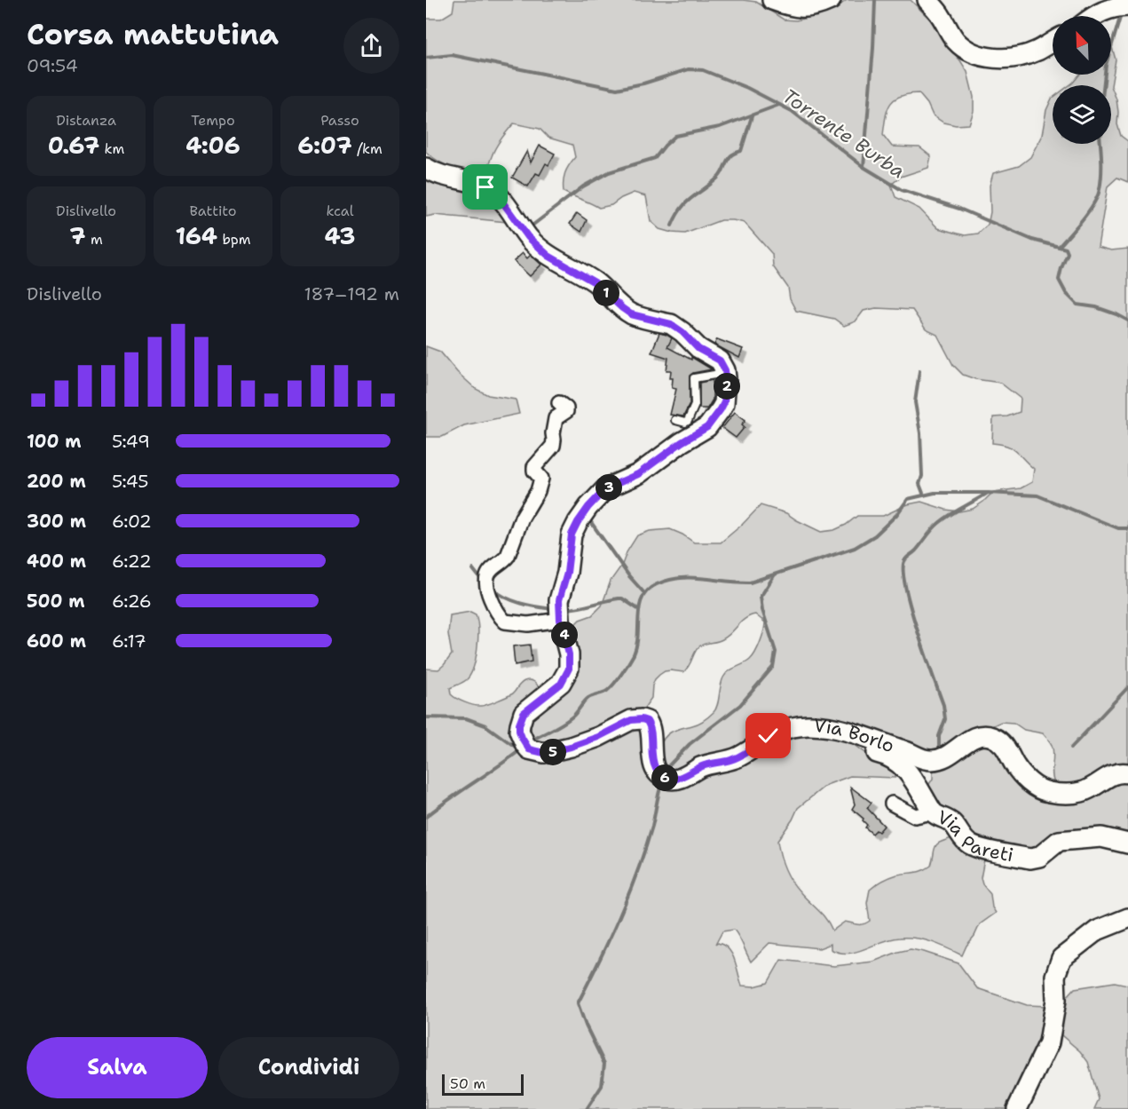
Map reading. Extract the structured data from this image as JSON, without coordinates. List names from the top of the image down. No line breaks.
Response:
{"streets":{"main road":["Via Borlo","Via Pareti"]},"crossings":[["Via Borlo","Via Pareti"]],"water":["Torrente Burba"],"scale_bar":"50 m","north":"top left","page":{"heading":["Corsa mattutina","09:54"],"stats":[["Distanza","0.67 km"],["Tempo","4:06"],["Passo","6:07 /km"],["Dislivello","7 m"],["Battito","164 bpm"],["kcal","43"]],"chart":["Dislivello","187–192 m"],"pins":["1","2","3","4","5","6"],"list":[{"name":"100 m","note":"5:49"},{"name":"200 m","note":"5:45"},{"name":"300 m","note":"6:02"},{"name":"400 m","note":"6:22"},{"name":"500 m","note":"6:26"},{"name":"600 m","note":"6:17"}],"buttons":["Salva","Condividi"],"scale":"50 m"}}
